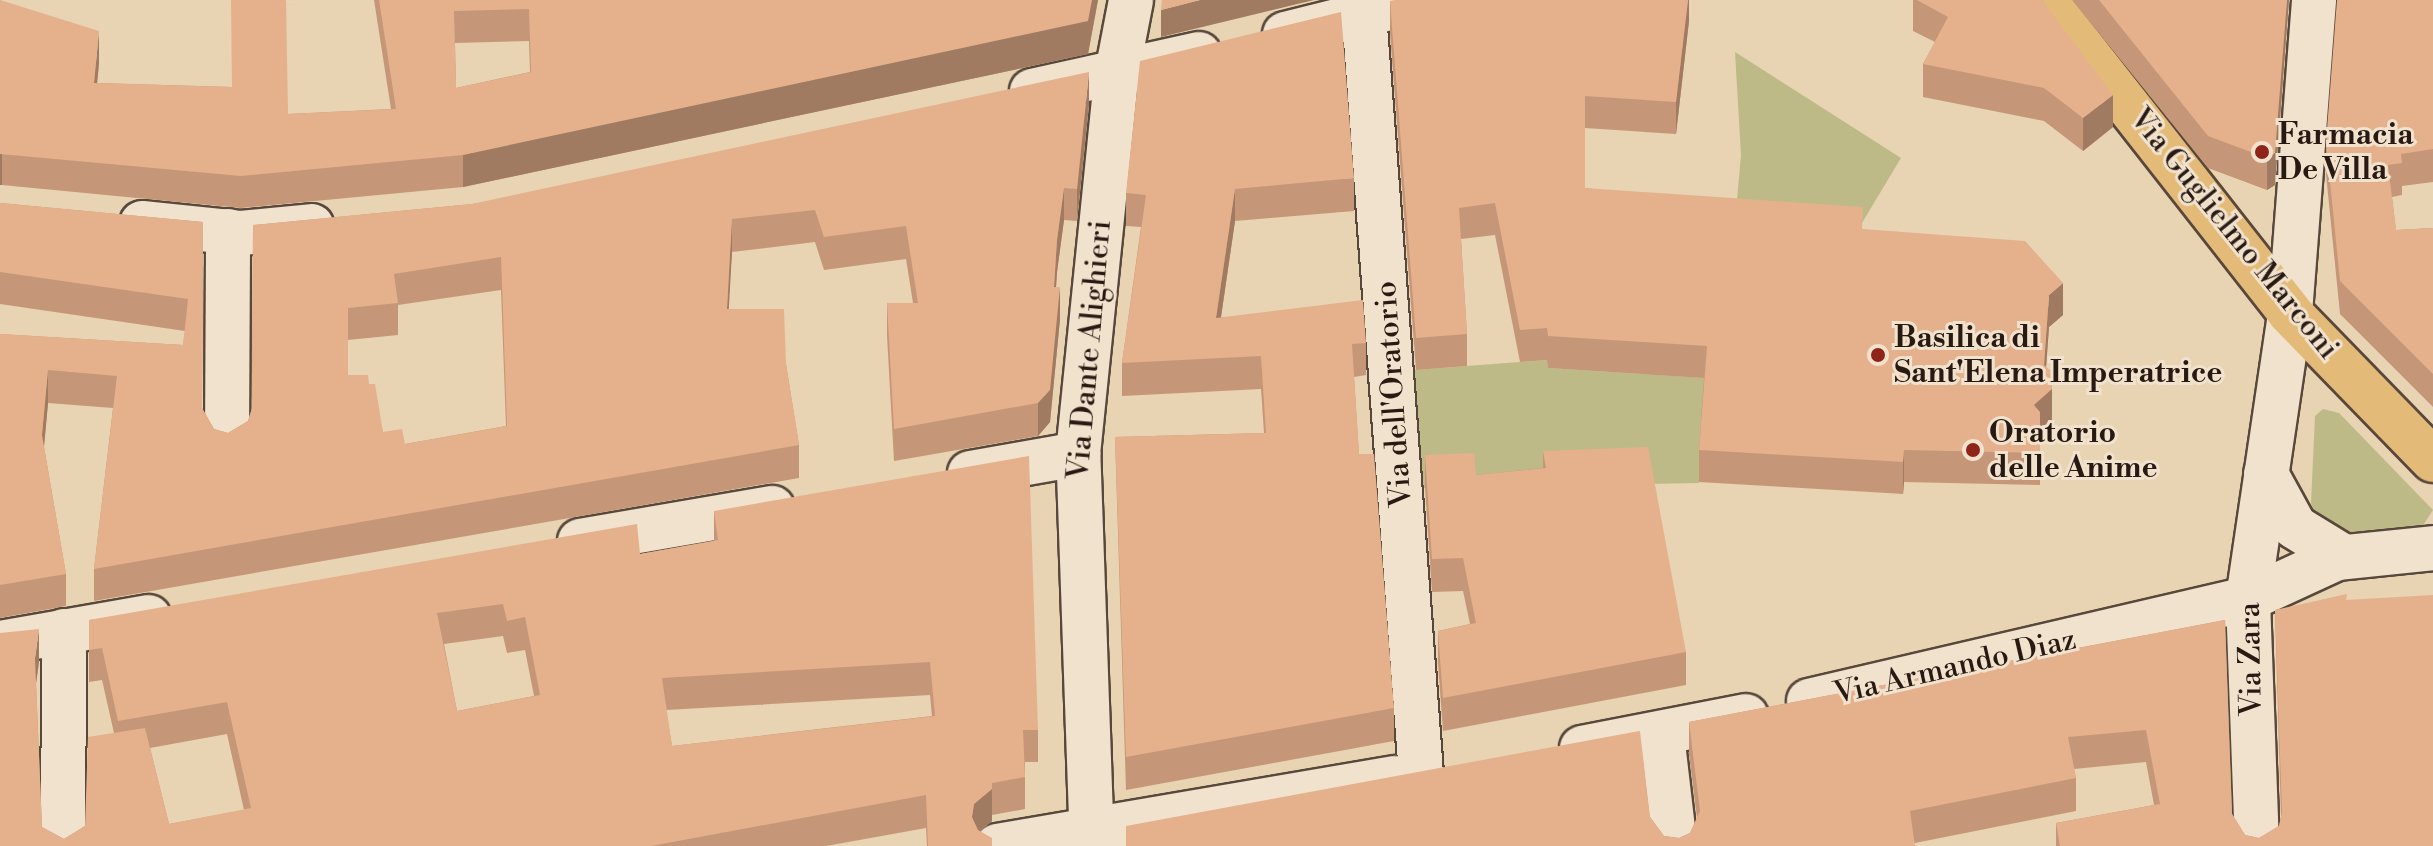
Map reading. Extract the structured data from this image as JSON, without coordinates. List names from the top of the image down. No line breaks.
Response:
{"streets":{"main road":["Via Guglielmo Marconi"],"street":["Via Dante Alighieri","Via dell'Oratorio","Via Zara","Via Armando Diaz"]},"crossings":[["Via Guglielmo Marconi","Via Zara"],["Via Zara","Via Armando Diaz"]],"places":["Farmacia De Villa","Basilica di Sant'Elena Imperatrice","Oratorio delle Anime"]}
